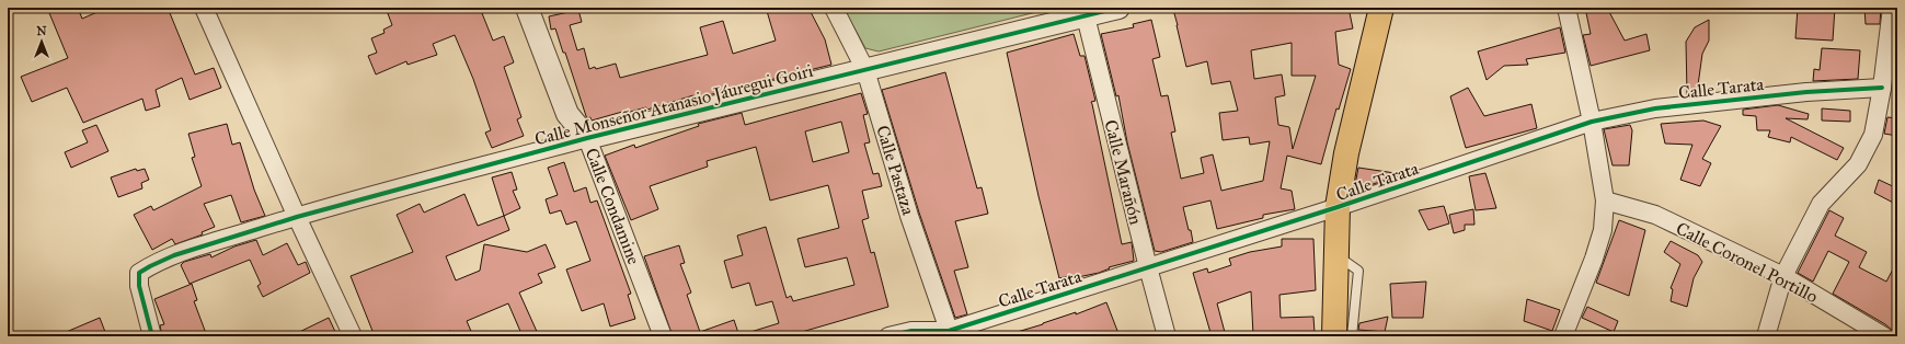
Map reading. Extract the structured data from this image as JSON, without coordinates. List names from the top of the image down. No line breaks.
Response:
{"streets":{"street":["Calle Tarata","Calle Monseñor Atanasio Jáuregui Goiri","Calle Pastaza","Calle Marañón","Calle Condamine","Calle Coronel Portillo"]},"crossings":[["Calle Tarata","Calle Pastaza"],["Calle Tarata","Calle Marañón"],["Calle Monseñor Atanasio Jáuregui Goiri","Calle Pastaza"],["Calle Monseñor Atanasio Jáuregui Goiri","Calle Marañón"],["Calle Monseñor Atanasio Jáuregui Goiri","Calle Condamine"]],"north":"top"}
